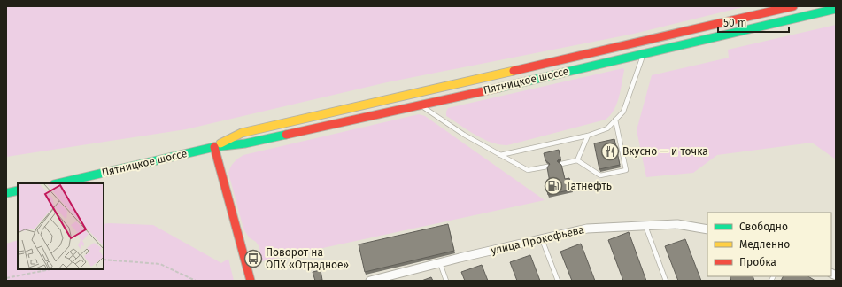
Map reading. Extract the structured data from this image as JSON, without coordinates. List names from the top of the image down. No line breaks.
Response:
{"streets":{"main road":["Пятницкое шоссе"],"street":["улица Прокофьева"]},"places":{"restaurant":["Вкусно — и точка"],"fuel station":["Татнефть"],"bus stop":["Поворот на ОПХ «Отрадное»"]},"legend":["Свободно","Медленно","Пробка"],"scale_bar":"50 m"}
